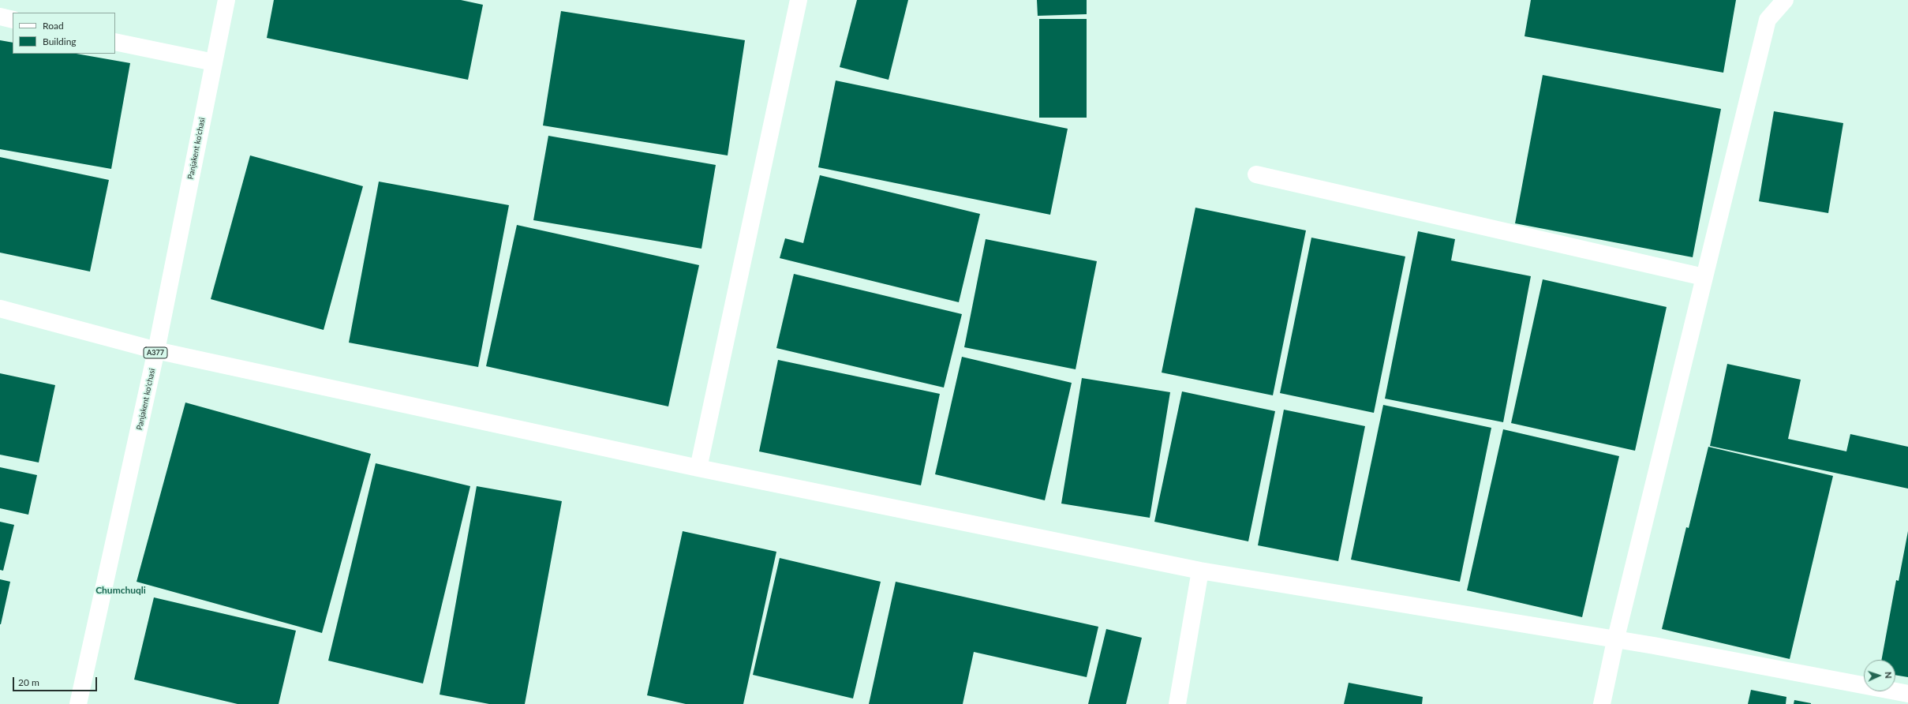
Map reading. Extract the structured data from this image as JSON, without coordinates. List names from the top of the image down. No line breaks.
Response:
{"streets":{"street":["Panjakent ko'chasi","A377"]},"districts":["Chumchuqli"],"legend":["Road","Building"],"scale_bar":"20 m","north":"right"}
